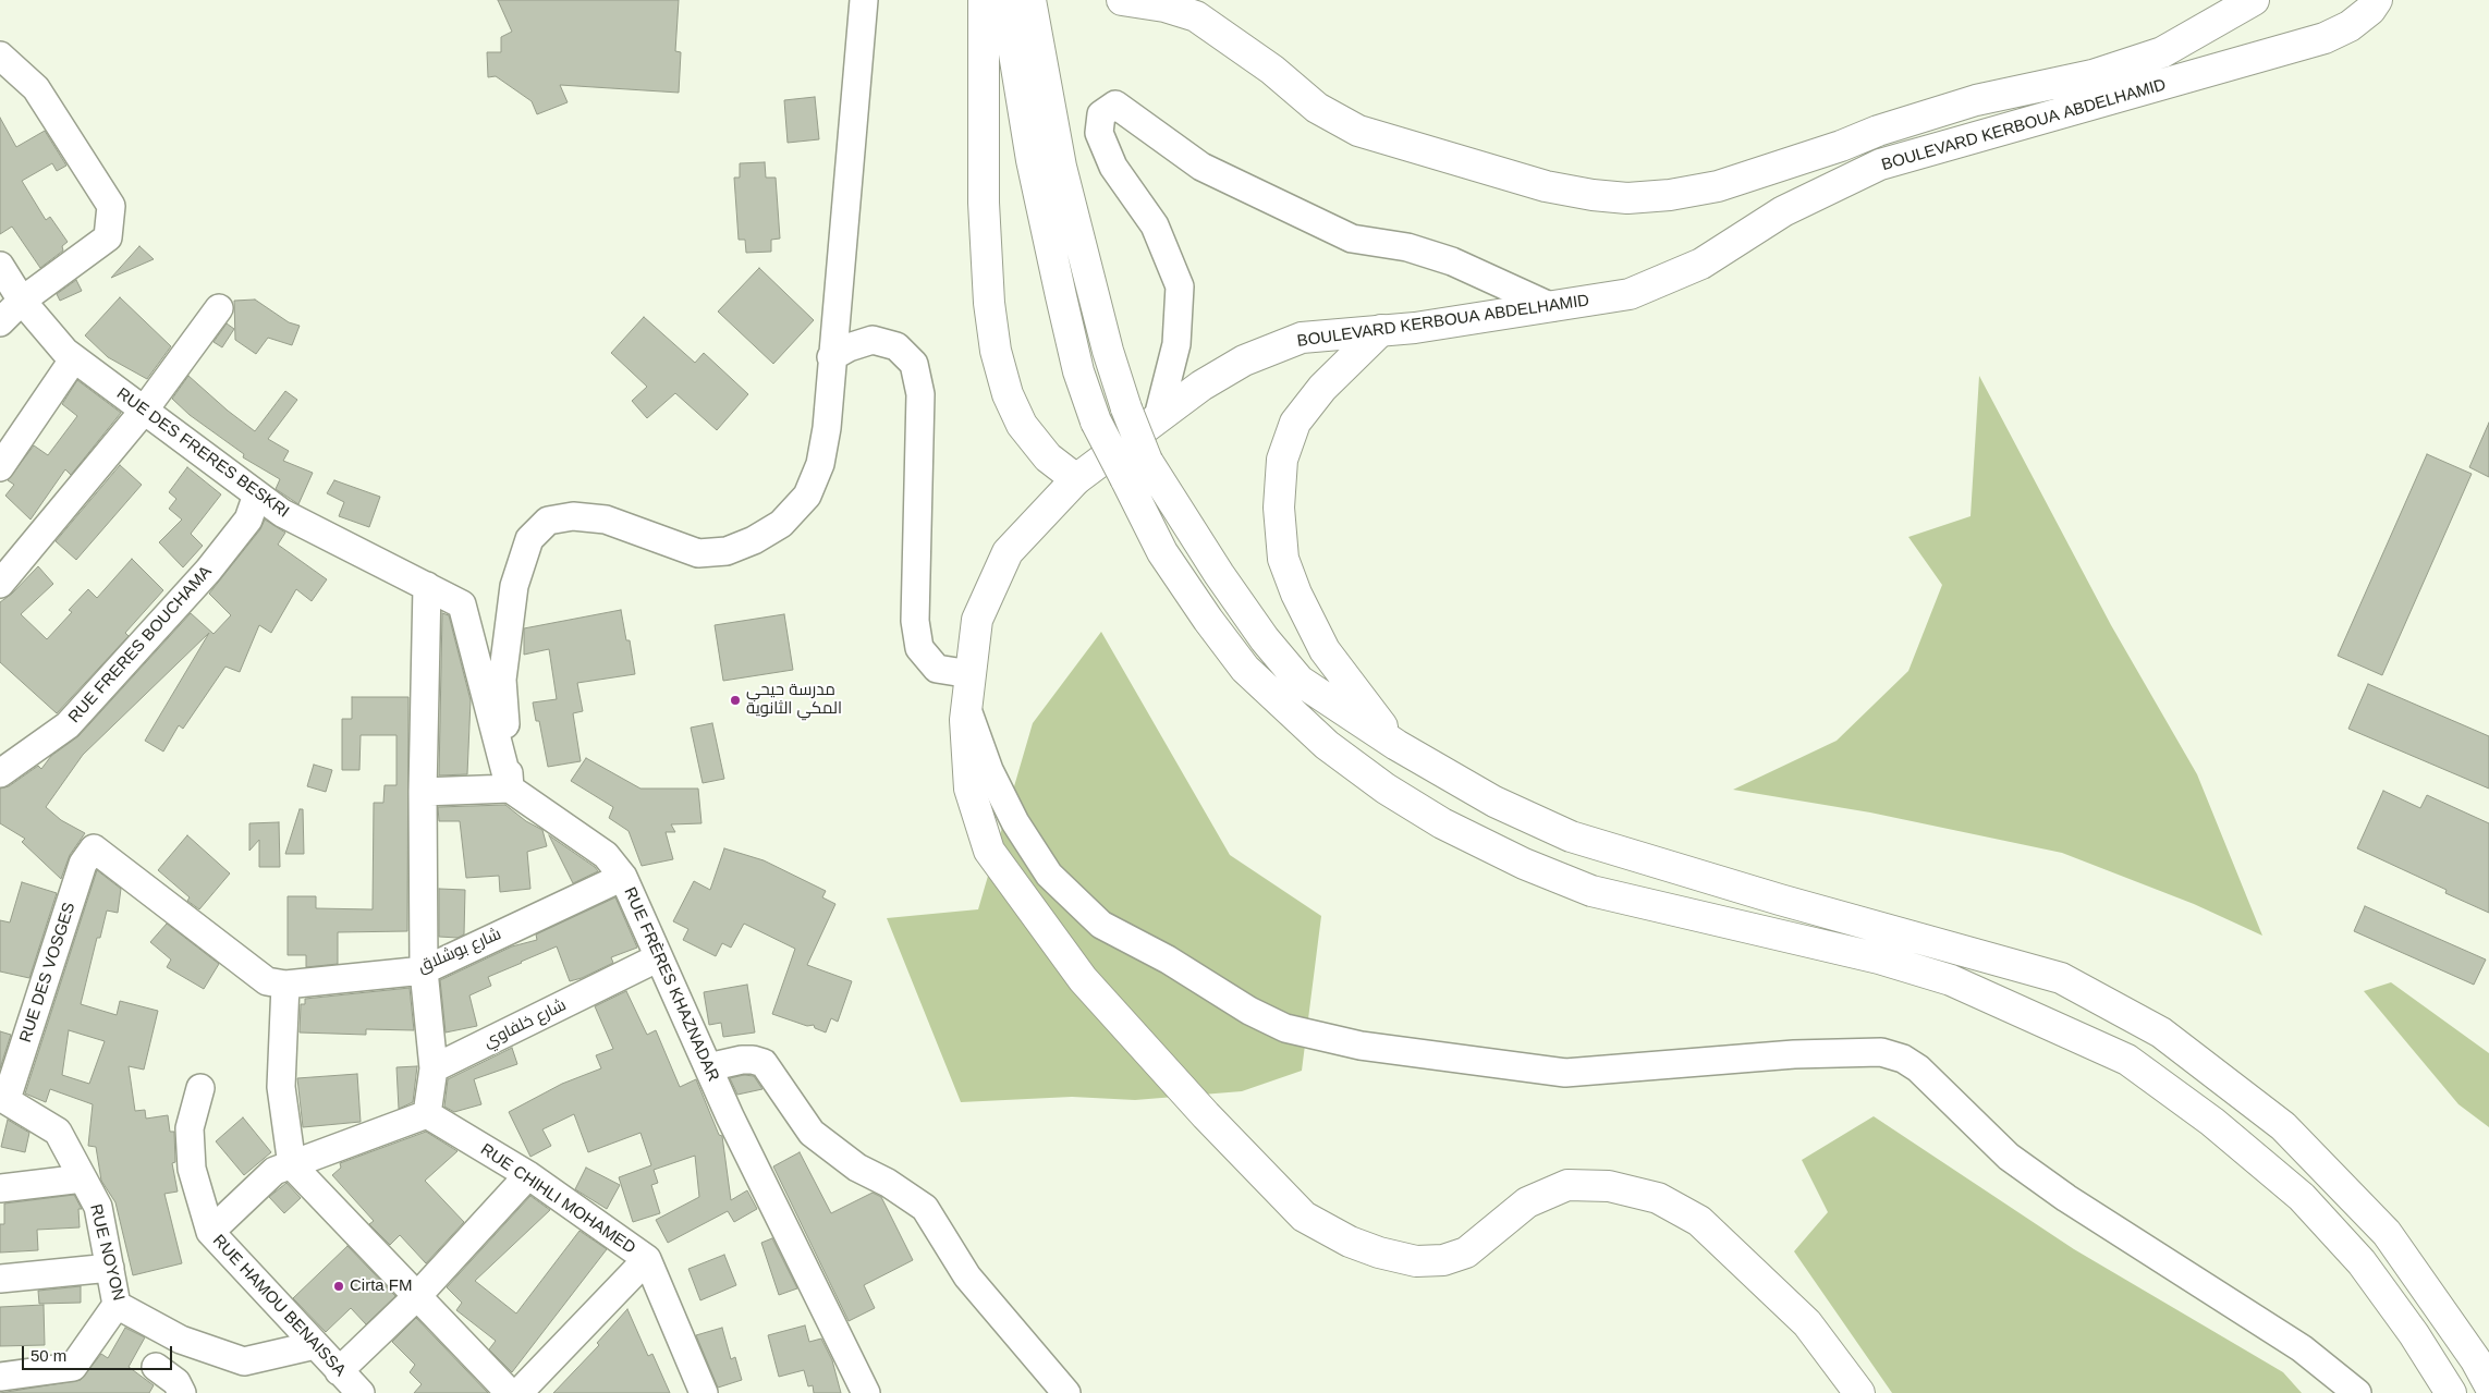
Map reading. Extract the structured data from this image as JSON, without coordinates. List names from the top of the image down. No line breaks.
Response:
{"streets":{"main road":["BOULEVARD KERBOUA ABDELHAMID"],"street":["RUE DES FRERES BESKRI","RUE FRERES BOUCHAMA","شارع بوشلاق","RUE DES VOSGES","RUE FRÈRES KHAZNADAR","شارع خلفاوي","RUE CHIHLI MOHAMED","RUE NOYON","RUE HAMOU BENAISSA"]},"crossings":[["RUE DES FRERES BESKRI","RUE FRERES BOUCHAMA"],["RUE DES FRERES BESKRI","RUE FRÈRES KHAZNADAR"],["شارع بوشلاق","RUE DES VOSGES"],["شارع بوشلاق","RUE FRÈRES KHAZNADAR"],["RUE DES VOSGES","RUE NOYON"],["RUE FRÈRES KHAZNADAR","شارع خلفاوي"],["RUE NOYON","RUE HAMOU BENAISSA"]],"places":["مدرسة حيحي المكي الثانوية","Cirta FM"],"scale_bar":"50 m"}
